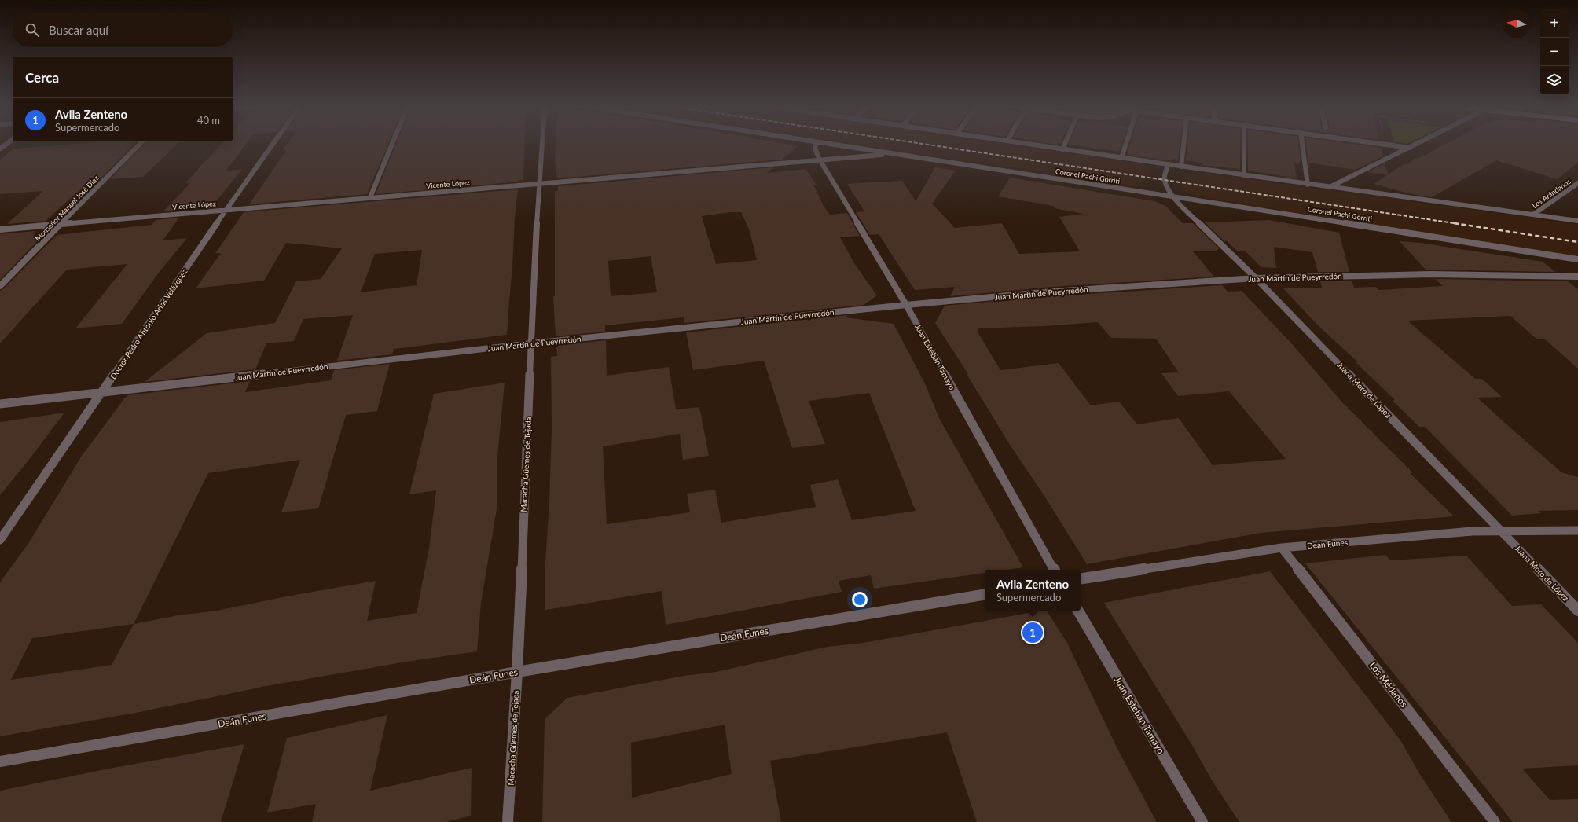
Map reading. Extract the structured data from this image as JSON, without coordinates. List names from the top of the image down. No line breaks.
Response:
{"streets":{"street":["Coronel Pachi Gorriti","Vicente López","Los Arándanos","Monseñor Manuel José Díaz","Juan Martín de Pueyrredón","Doctor Pedro Antonio Arias Velázquez","Juan Esteban Tamayo","Juana Moro de López","Macacha Güemes de Tejada","Deán Funes","Los Médanos"]},"crossings":[["Coronel Pachi Gorriti","Vicente López"],["Coronel Pachi Gorriti","Juana Moro de López"],["Vicente López","Monseñor Manuel José Díaz"],["Vicente López","Doctor Pedro Antonio Arias Velázquez"],["Vicente López","Juan Esteban Tamayo"],["Vicente López","Macacha Güemes de Tejada"],["Juan Martín de Pueyrredón","Doctor Pedro Antonio Arias Velázquez"],["Juan Martín de Pueyrredón","Juan Esteban Tamayo"],["Juan Martín de Pueyrredón","Juana Moro de López"],["Juan Martín de Pueyrredón","Macacha Güemes de Tejada"],["Juana Moro de López","Deán Funes"],["Macacha Güemes de Tejada","Deán Funes"],["Deán Funes","Los Médanos"]],"north":"left","page":{"map_buttons":["+","−"],"search":"Buscar aquí","heading":"Cerca","list":[{"mark":"1","name":"Avila Zenteno","note":"Supermercado","value":"40 m"}],"popup":["Avila Zenteno","Supermercado"],"pins":"1"}}
